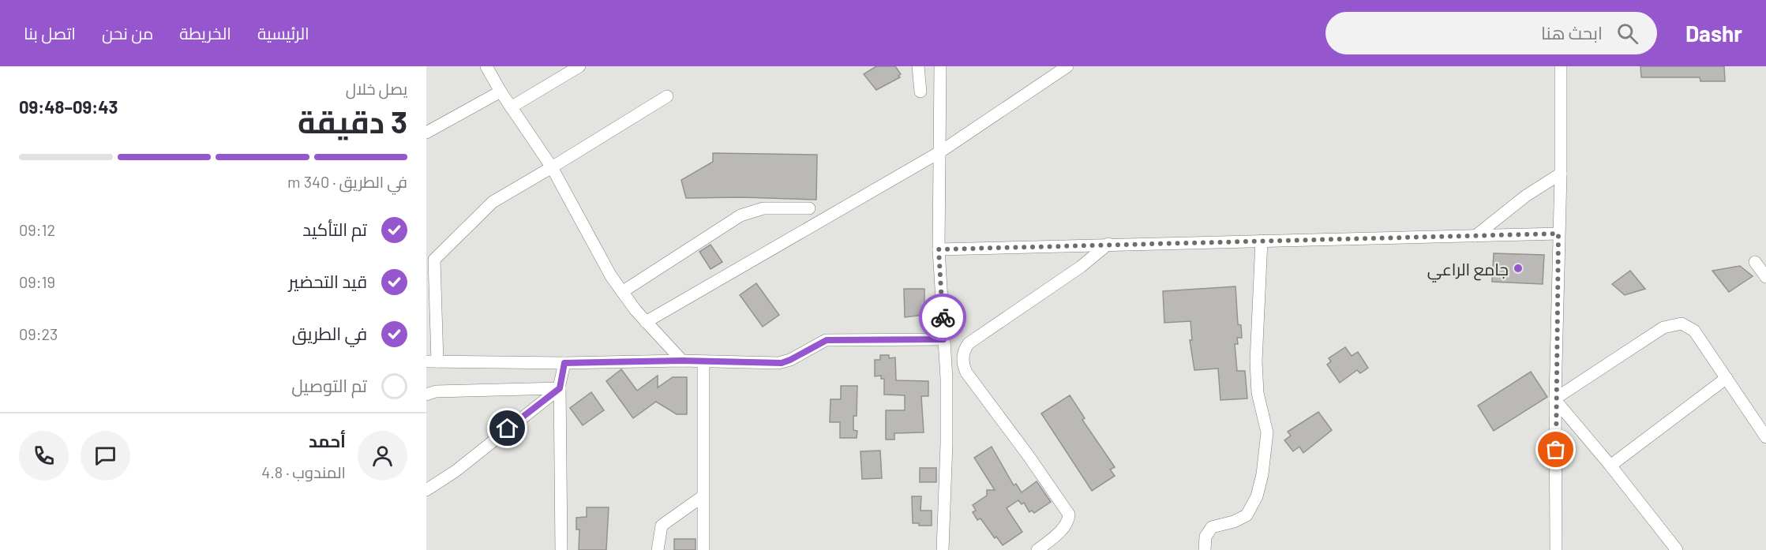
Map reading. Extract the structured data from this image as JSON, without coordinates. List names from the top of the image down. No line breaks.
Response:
{"places":["جامع الراعي"],"page":{"header":"Dashr","search":"ابحث هنا","nav":["الرئيسية","الخريطة","من نحن","اتصل بنا"],"heading":["3 دقيقة","يصل خلال","09:43–09:48"],"panel":["أحمد","المندوب · 4.8"],"bar":"في الطريق · 340 m","list":[["تم التأكيد","09:12"],["قيد التحضير","09:19"],["في الطريق","09:23"],"تم التوصيل"]}}
